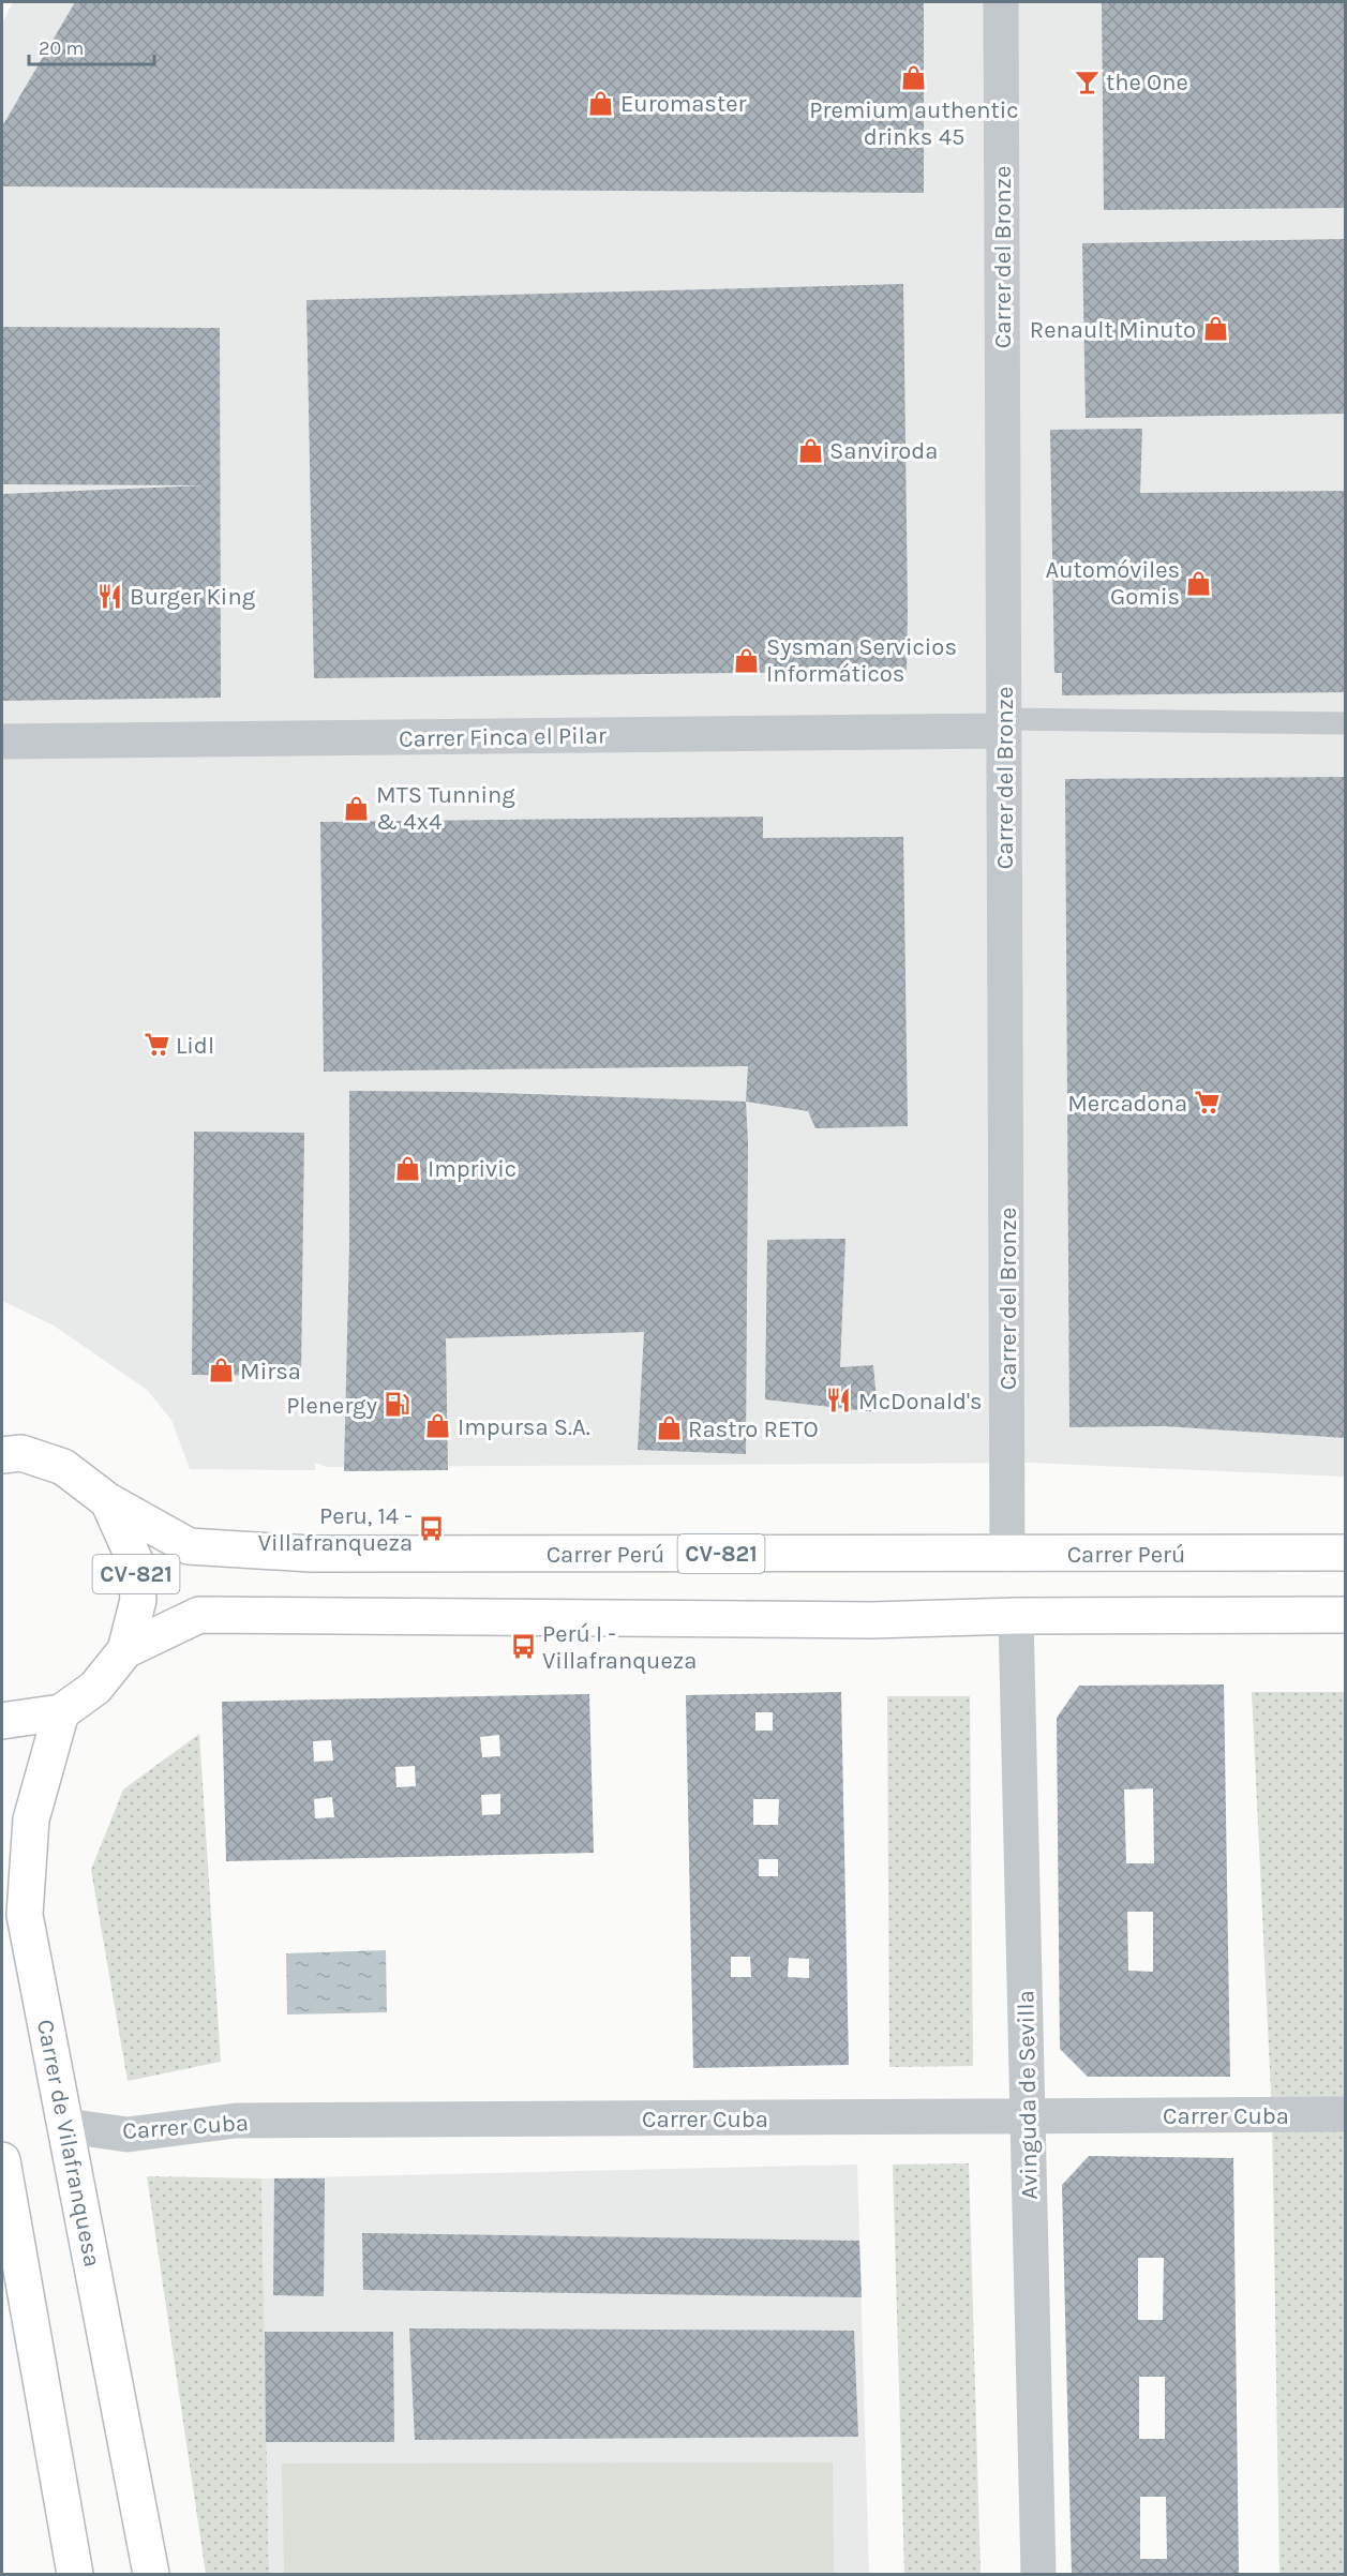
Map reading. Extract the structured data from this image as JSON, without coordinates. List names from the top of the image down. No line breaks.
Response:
{"streets":{"main road":["Carrer Perú","CV-821","Carrer de Vilafranquesa"],"street":["Carrer del Bronze","Carrer Finca el Pilar","Avinguda de Sevilla","Carrer Cuba"]},"crossings":[["Carrer del Bronze","Carrer Finca el Pilar"],["Carrer del Bronze","Carrer Perú"],["Carrer Perú","CV-821"],["CV-821","Avinguda de Sevilla"],["CV-821","Carrer de Vilafranquesa"],["Avinguda de Sevilla","Carrer Cuba"],["Carrer Cuba","Carrer de Vilafranquesa"]],"places":{"shop":["Premium authentic drinks 45","Euromaster","Renault Minuto","Sanviroda","Automóviles Gomis","Sysman Servicios Informáticos","MTS Tunning & 4x4","Imprivic","Mirsa","Impursa S.A.","Rastro RETO"],"bar":["the One"],"restaurant":["Burger King","McDonald's"],"supermarket":["Lidl","Mercadona"],"fuel station":["Plenergy"],"bus stop":["Peru, 14 - Villafranqueza","Perú I - Villafranqueza"]},"scale_bar":"20 m"}
